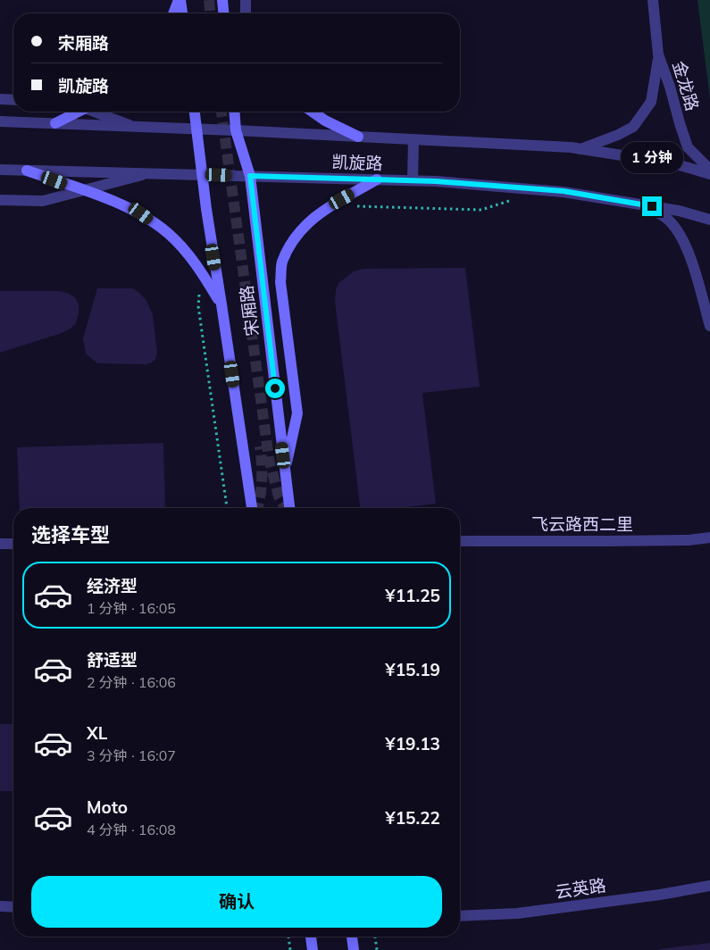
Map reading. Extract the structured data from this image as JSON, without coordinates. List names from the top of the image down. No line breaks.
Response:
{"streets":{"main road":["宋厢路"],"street":["金龙路","凯旋路","飞云路西二里","云英路"]},"crossings":[["金龙路","凯旋路"],["凯旋路","宋厢路"]],"page":{"banner":["宋厢路","凯旋路"],"bubble":"1 分钟","heading":"选择车型","list":[{"name":"经济型","note":"1 分钟 · 16:05","value":"¥11.25"},{"name":"舒适型","note":"2 分钟 · 16:06","value":"¥15.19"},{"name":"XL","note":"3 分钟 · 16:07","value":"¥19.13"},{"name":"Moto","note":"4 分钟 · 16:08","value":"¥15.22"}],"buttons":"确认"}}
